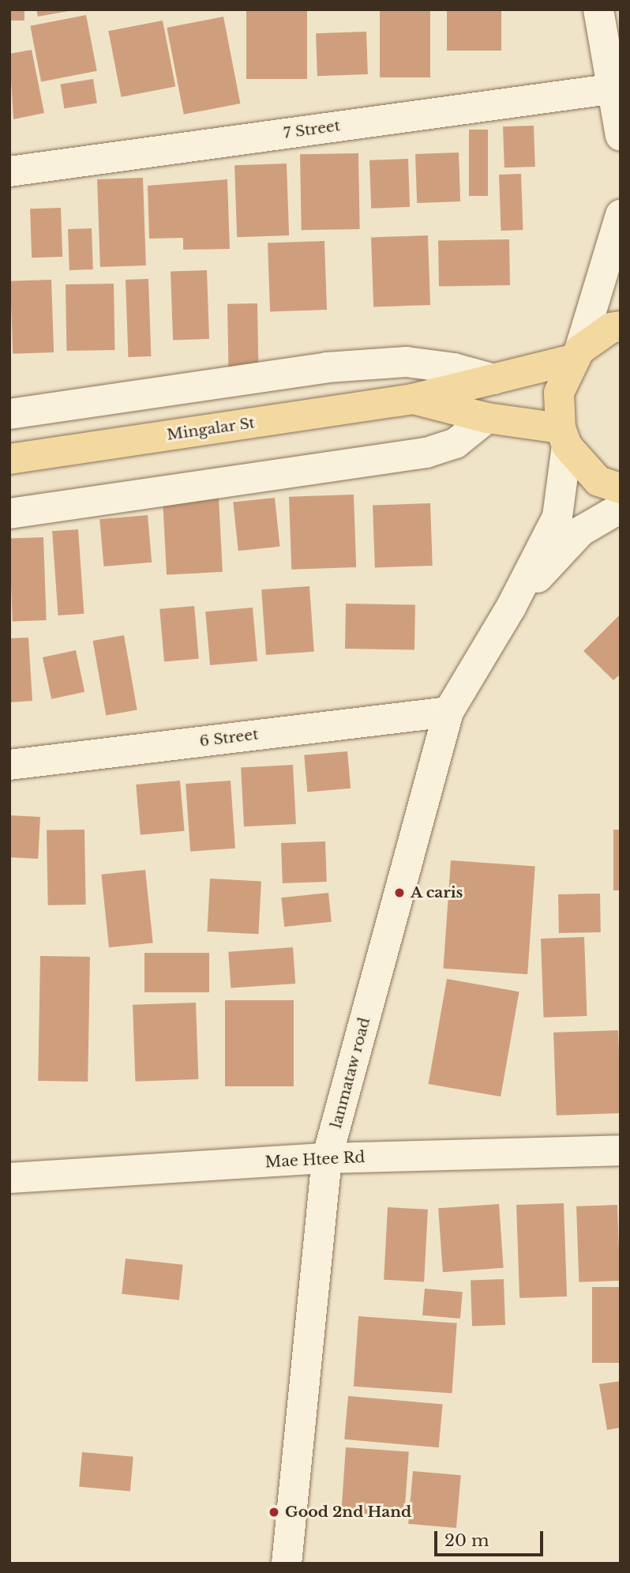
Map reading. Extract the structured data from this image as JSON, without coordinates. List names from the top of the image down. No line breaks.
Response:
{"streets":{"main road":["Mingalar St"],"street":["7 Street","6 Street","lanmataw road","Mae Htee Rd"]},"crossings":[["6 Street","lanmataw road"],["lanmataw road","Mae Htee Rd"]],"places":["A caris","Good 2nd Hand"],"scale_bar":"20 m"}
